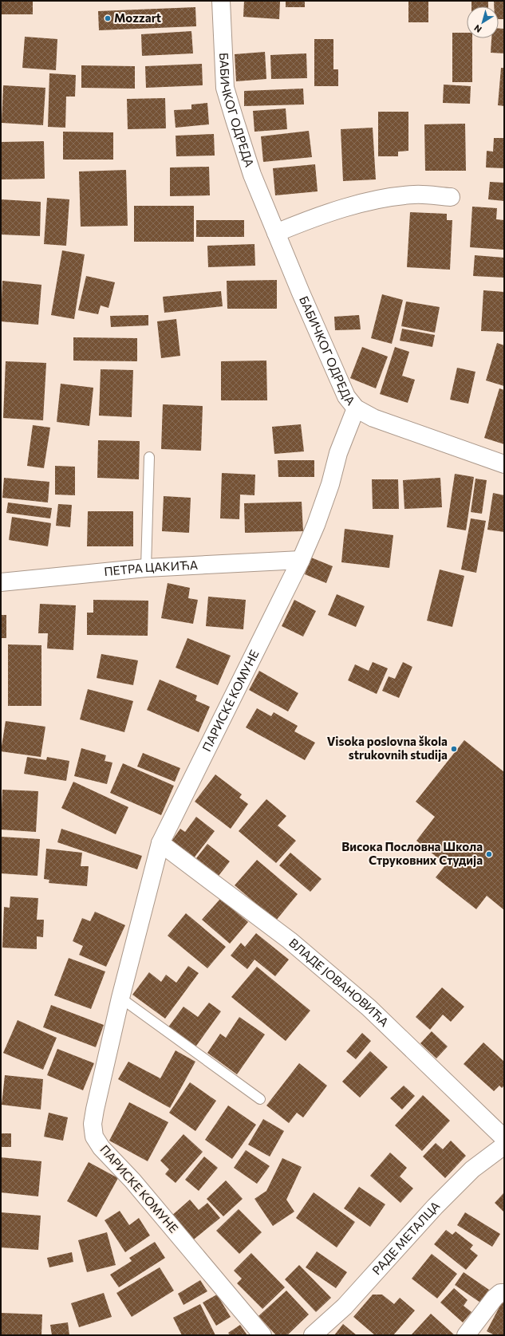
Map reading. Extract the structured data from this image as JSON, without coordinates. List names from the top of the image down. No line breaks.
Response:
{"streets":{"street":["БАБИЧКОГ ОДРЕДА","ПЕТРА ЦАКИЋА","ПАРИСКЕ КОМУНЕ","ВЛАДЕ ЈОВАНОВИЋА","РАДЕ МЕТАЛЦА"]},"crossings":[["БАБИЧКОГ ОДРЕДА","ПАРИСКЕ КОМУНЕ"],["ПЕТРА ЦАКИЋА","ПАРИСКЕ КОМУНЕ"],["ПАРИСКЕ КОМУНЕ","ВЛАДЕ ЈОВАНОВИЋА"]],"places":["Mozzart","Visoka poslovna škola strukovnih studija","Висока Пословна Школа Струковних Студија"],"north":"bottom left"}
